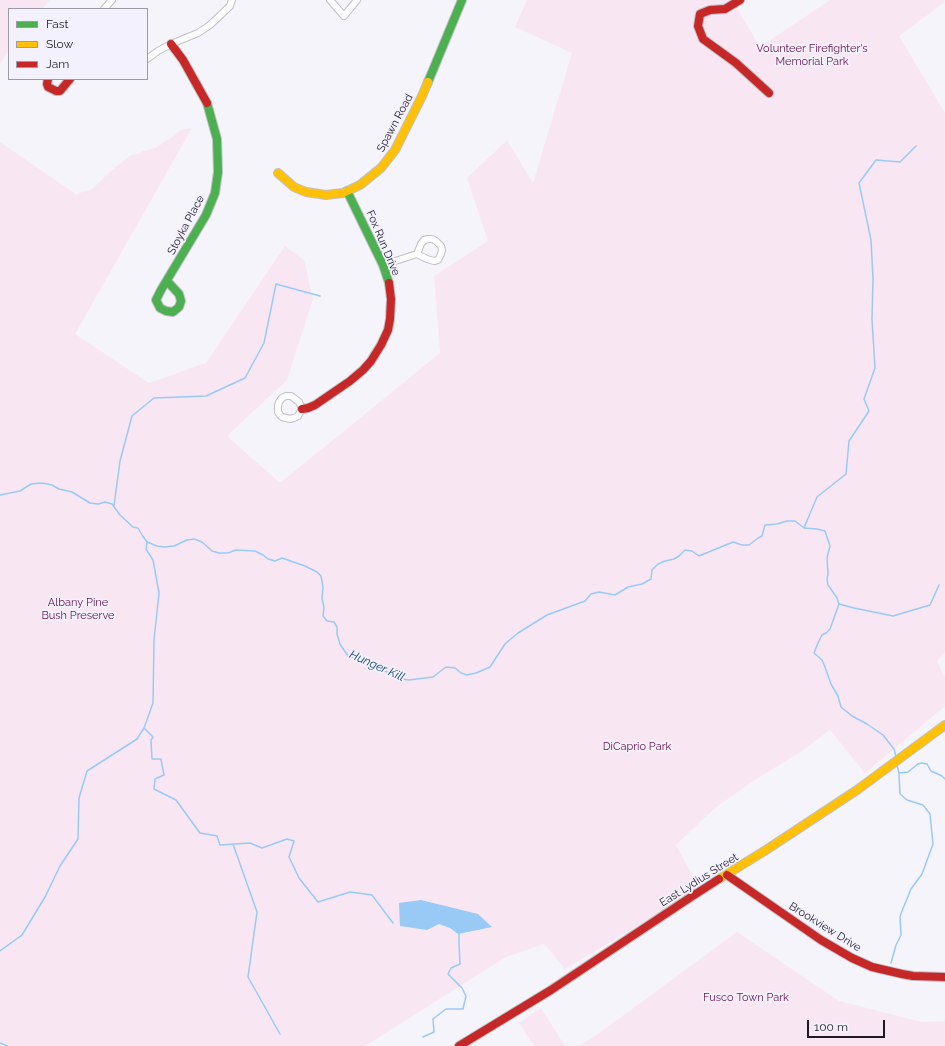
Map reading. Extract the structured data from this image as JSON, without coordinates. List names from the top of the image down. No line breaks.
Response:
{"streets":{"street":["Spawn Road","Stoyka Place","Fox Run Drive","East Lydius Street","Brookview Drive"]},"crossings":[["Spawn Road","Fox Run Drive"],["East Lydius Street","Brookview Drive"]],"water":["Hunger Kill"],"parks":["Volunteer Firefighter's Memorial Park","Albany Pine Bush Preserve","DiCaprio Park","Fusco Town Park"],"legend":["Fast","Slow","Jam"],"scale_bar":"100 m"}
